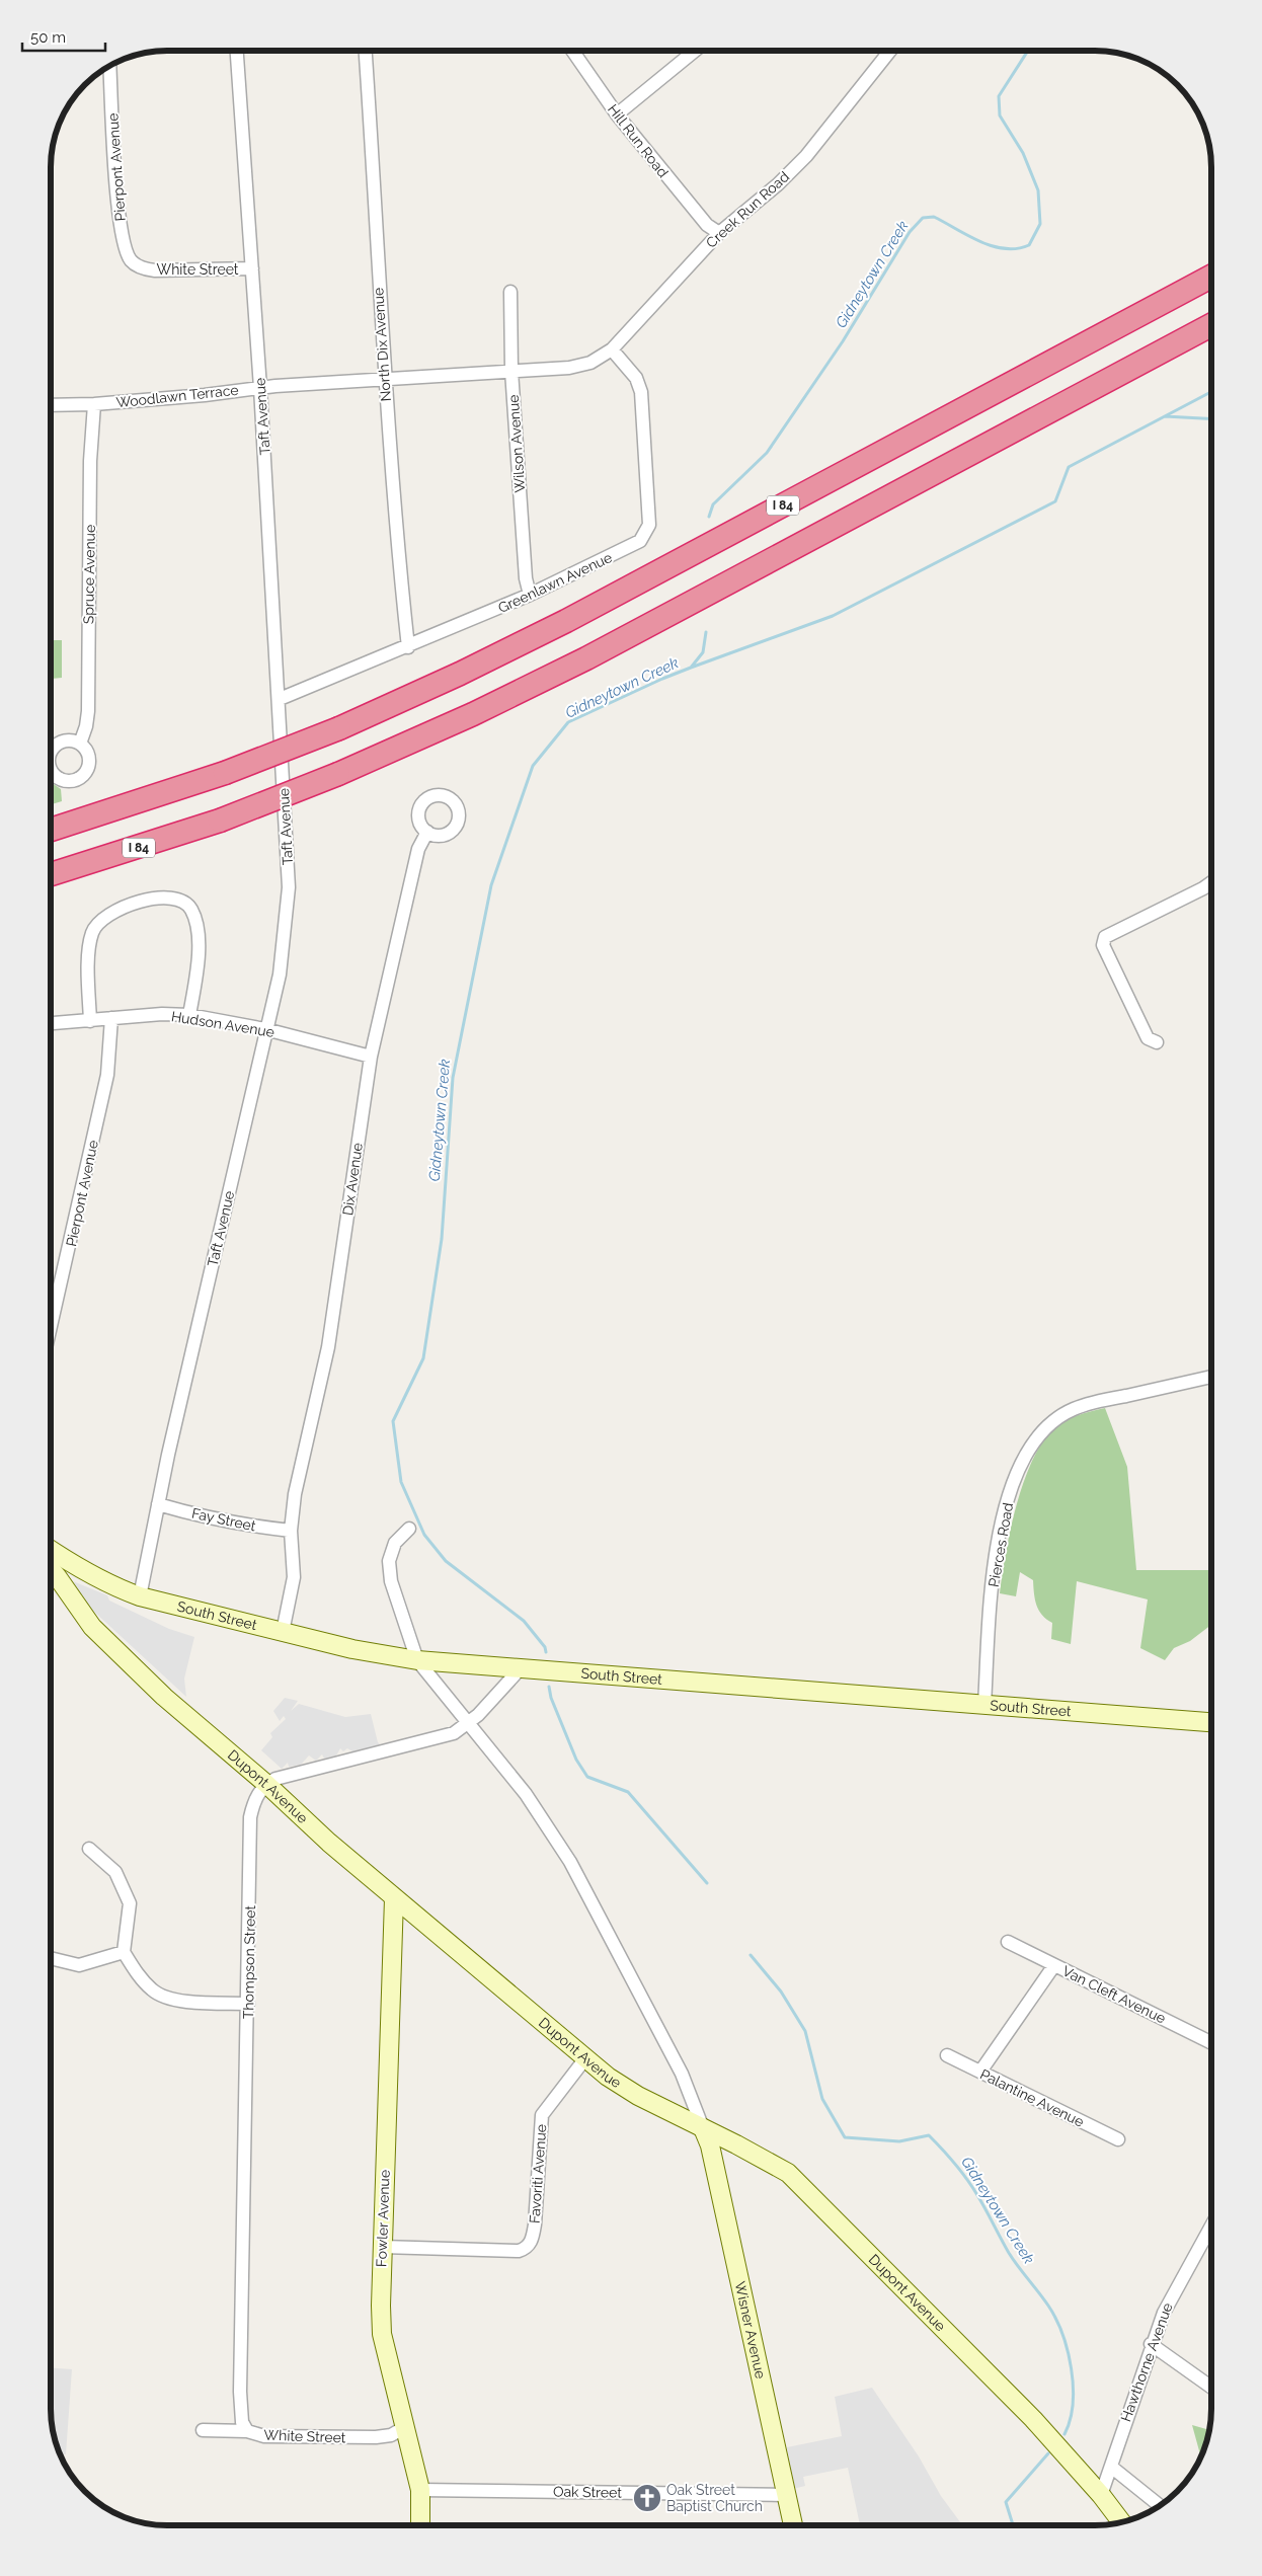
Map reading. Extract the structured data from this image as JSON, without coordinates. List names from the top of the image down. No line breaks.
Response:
{"streets":{"highway":["I 84"],"street":["Hill Run Road","Pierpont Avenue","Creek Run Road","White Street","North Dix Avenue","Woodlawn Terrace","Taft Avenue","Wilson Avenue","Spruce Avenue","Greenlawn Avenue","Hudson Avenue","Dix Avenue","Fay Street","Pierces Road","South Street","Dupont Avenue","Thompson Street","Van Cleft Avenue","Palantine Avenue","Favoriti Avenue","Fowler Avenue","Wisner Avenue","Hawthorne Avenue","Oak Street"]},"crossings":[["Hill Run Road","Creek Run Road"],["Pierpont Avenue","White Street"],["Pierpont Avenue","Hudson Avenue"],["Creek Run Road","Woodlawn Terrace"],["Creek Run Road","Greenlawn Avenue"],["White Street","Taft Avenue"],["White Street","Thompson Street"],["White Street","Fowler Avenue"],["North Dix Avenue","Woodlawn Terrace"],["North Dix Avenue","Greenlawn Avenue"],["Woodlawn Terrace","Taft Avenue"],["Woodlawn Terrace","Wilson Avenue"],["Woodlawn Terrace","Spruce Avenue"],["Taft Avenue","Greenlawn Avenue"],["Taft Avenue","Hudson Avenue"],["Taft Avenue","Fay Street"],["Taft Avenue","South Street"],["Wilson Avenue","Greenlawn Avenue"],["Hudson Avenue","Dix Avenue"],["Dix Avenue","Fay Street"],["Dix Avenue","South Street"],["Pierces Road","South Street"],["Dupont Avenue","Thompson Street"],["Dupont Avenue","Favoriti Avenue"],["Dupont Avenue","Fowler Avenue"],["Dupont Avenue","Wisner Avenue"],["Dupont Avenue","Hawthorne Avenue"],["Favoriti Avenue","Fowler Avenue"],["Fowler Avenue","Oak Street"],["Wisner Avenue","Oak Street"]],"water":["Gidneytown Creek"],"places":{"church":["Oak Street Baptist Church"]},"scale_bar":"50 m"}
